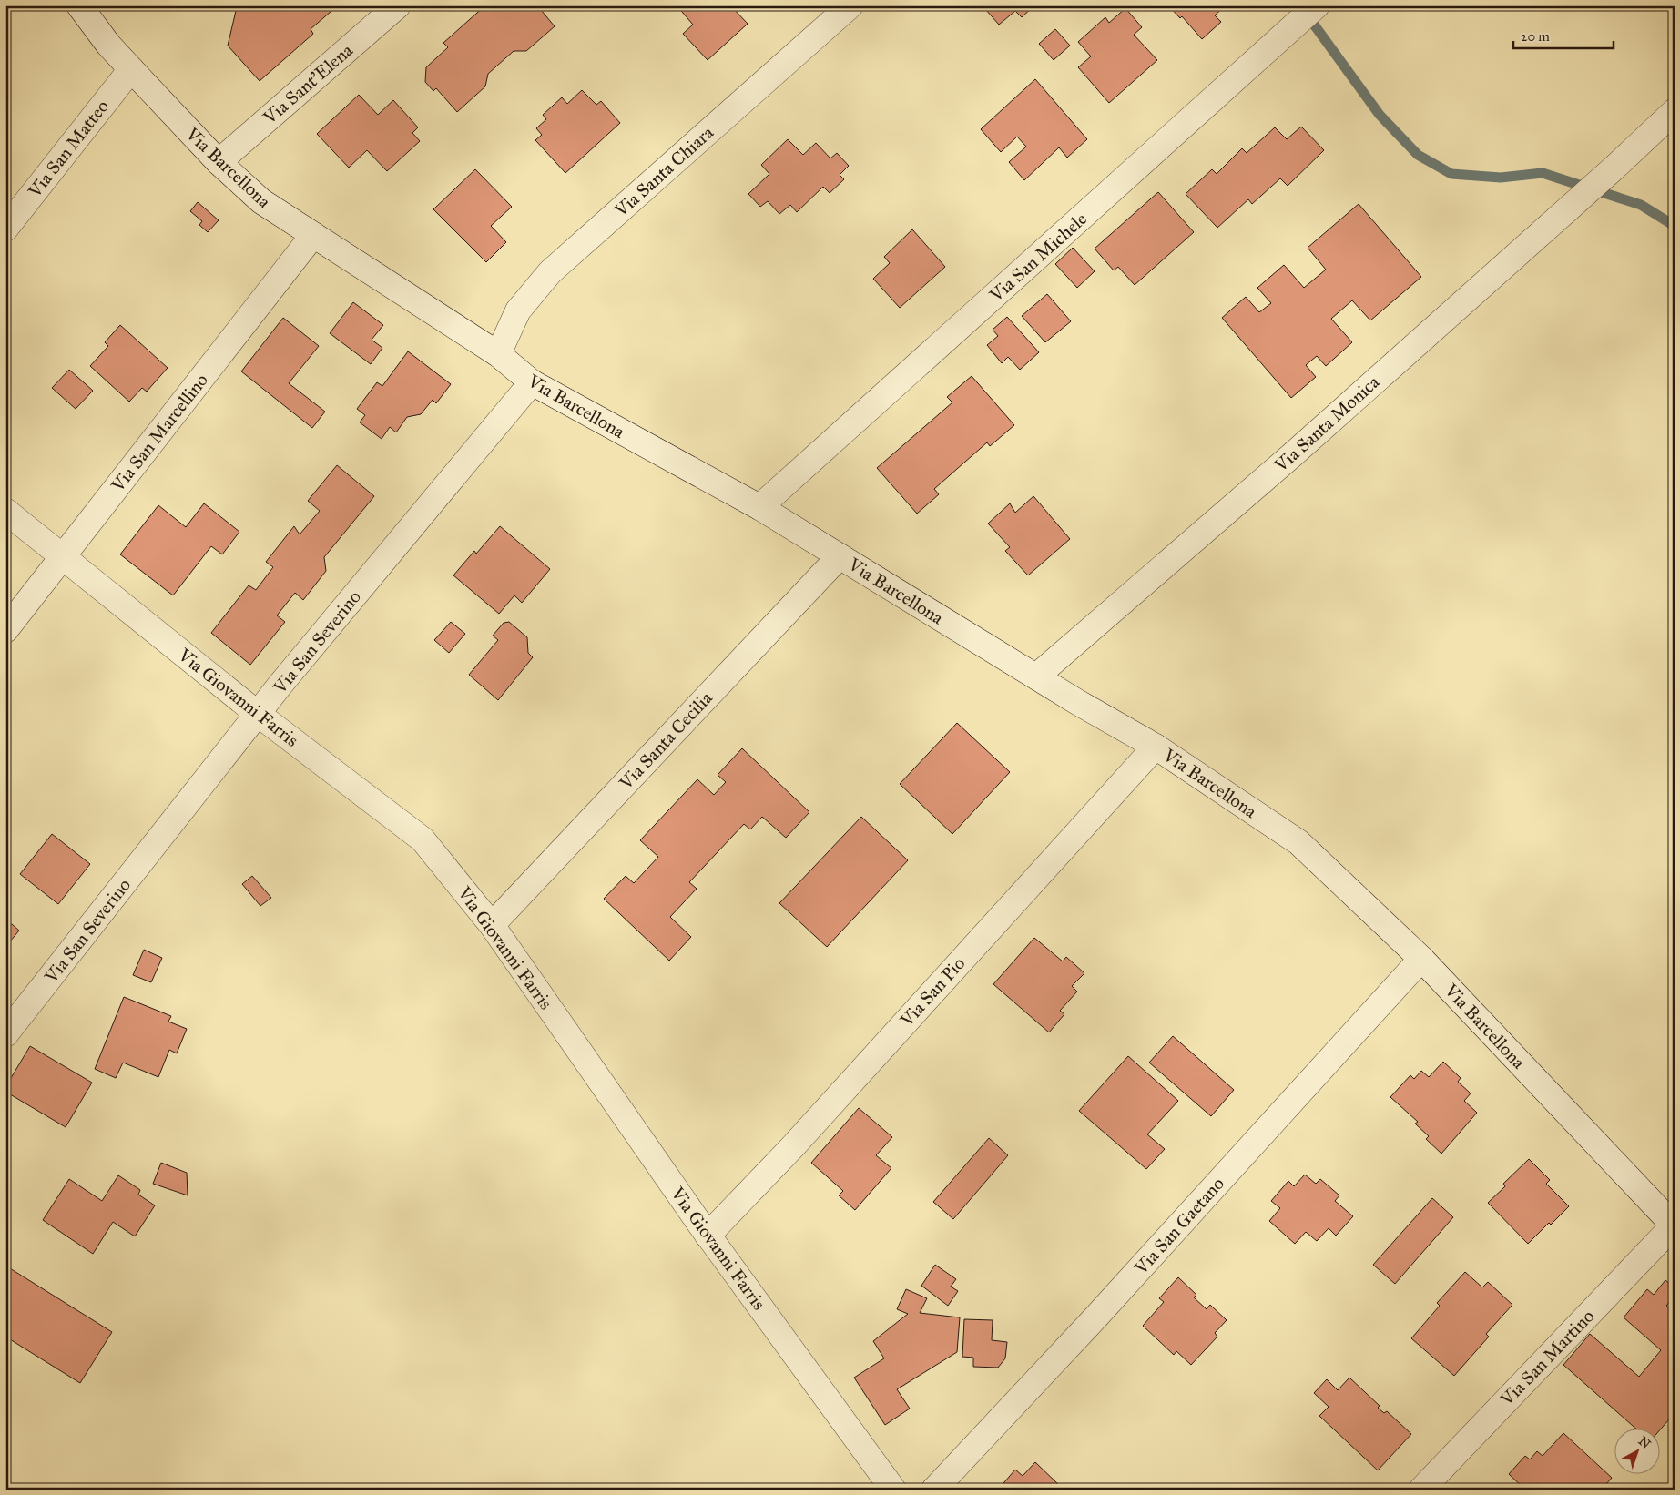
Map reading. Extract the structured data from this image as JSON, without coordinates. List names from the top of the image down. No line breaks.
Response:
{"streets":{"street":["Via Sant'Elena","Via San Matteo","Via Barcellona","Via Santa Chiara","Via San Michele","Via Santa Monica","Via San Marcellino","Via San Severino","Via Giovanni Farris","Via Santa Cecilia","Via San Pio","Via San Gaetano","Via San Martino"]},"crossings":[["Via Sant'Elena","Via Barcellona"],["Via San Matteo","Via Barcellona"],["Via Barcellona","Via Santa Chiara"],["Via Barcellona","Via San Michele"],["Via Barcellona","Via Santa Monica"],["Via Barcellona","Via San Marcellino"],["Via Barcellona","Via San Severino"],["Via Barcellona","Via Santa Cecilia"],["Via Barcellona","Via San Pio"],["Via Barcellona","Via San Gaetano"],["Via Barcellona","Via San Martino"],["Via San Marcellino","Via Giovanni Farris"],["Via San Severino","Via Giovanni Farris"],["Via Giovanni Farris","Via Santa Cecilia"],["Via Giovanni Farris","Via San Pio"]],"scale_bar":"20 m","north":"top right"}
